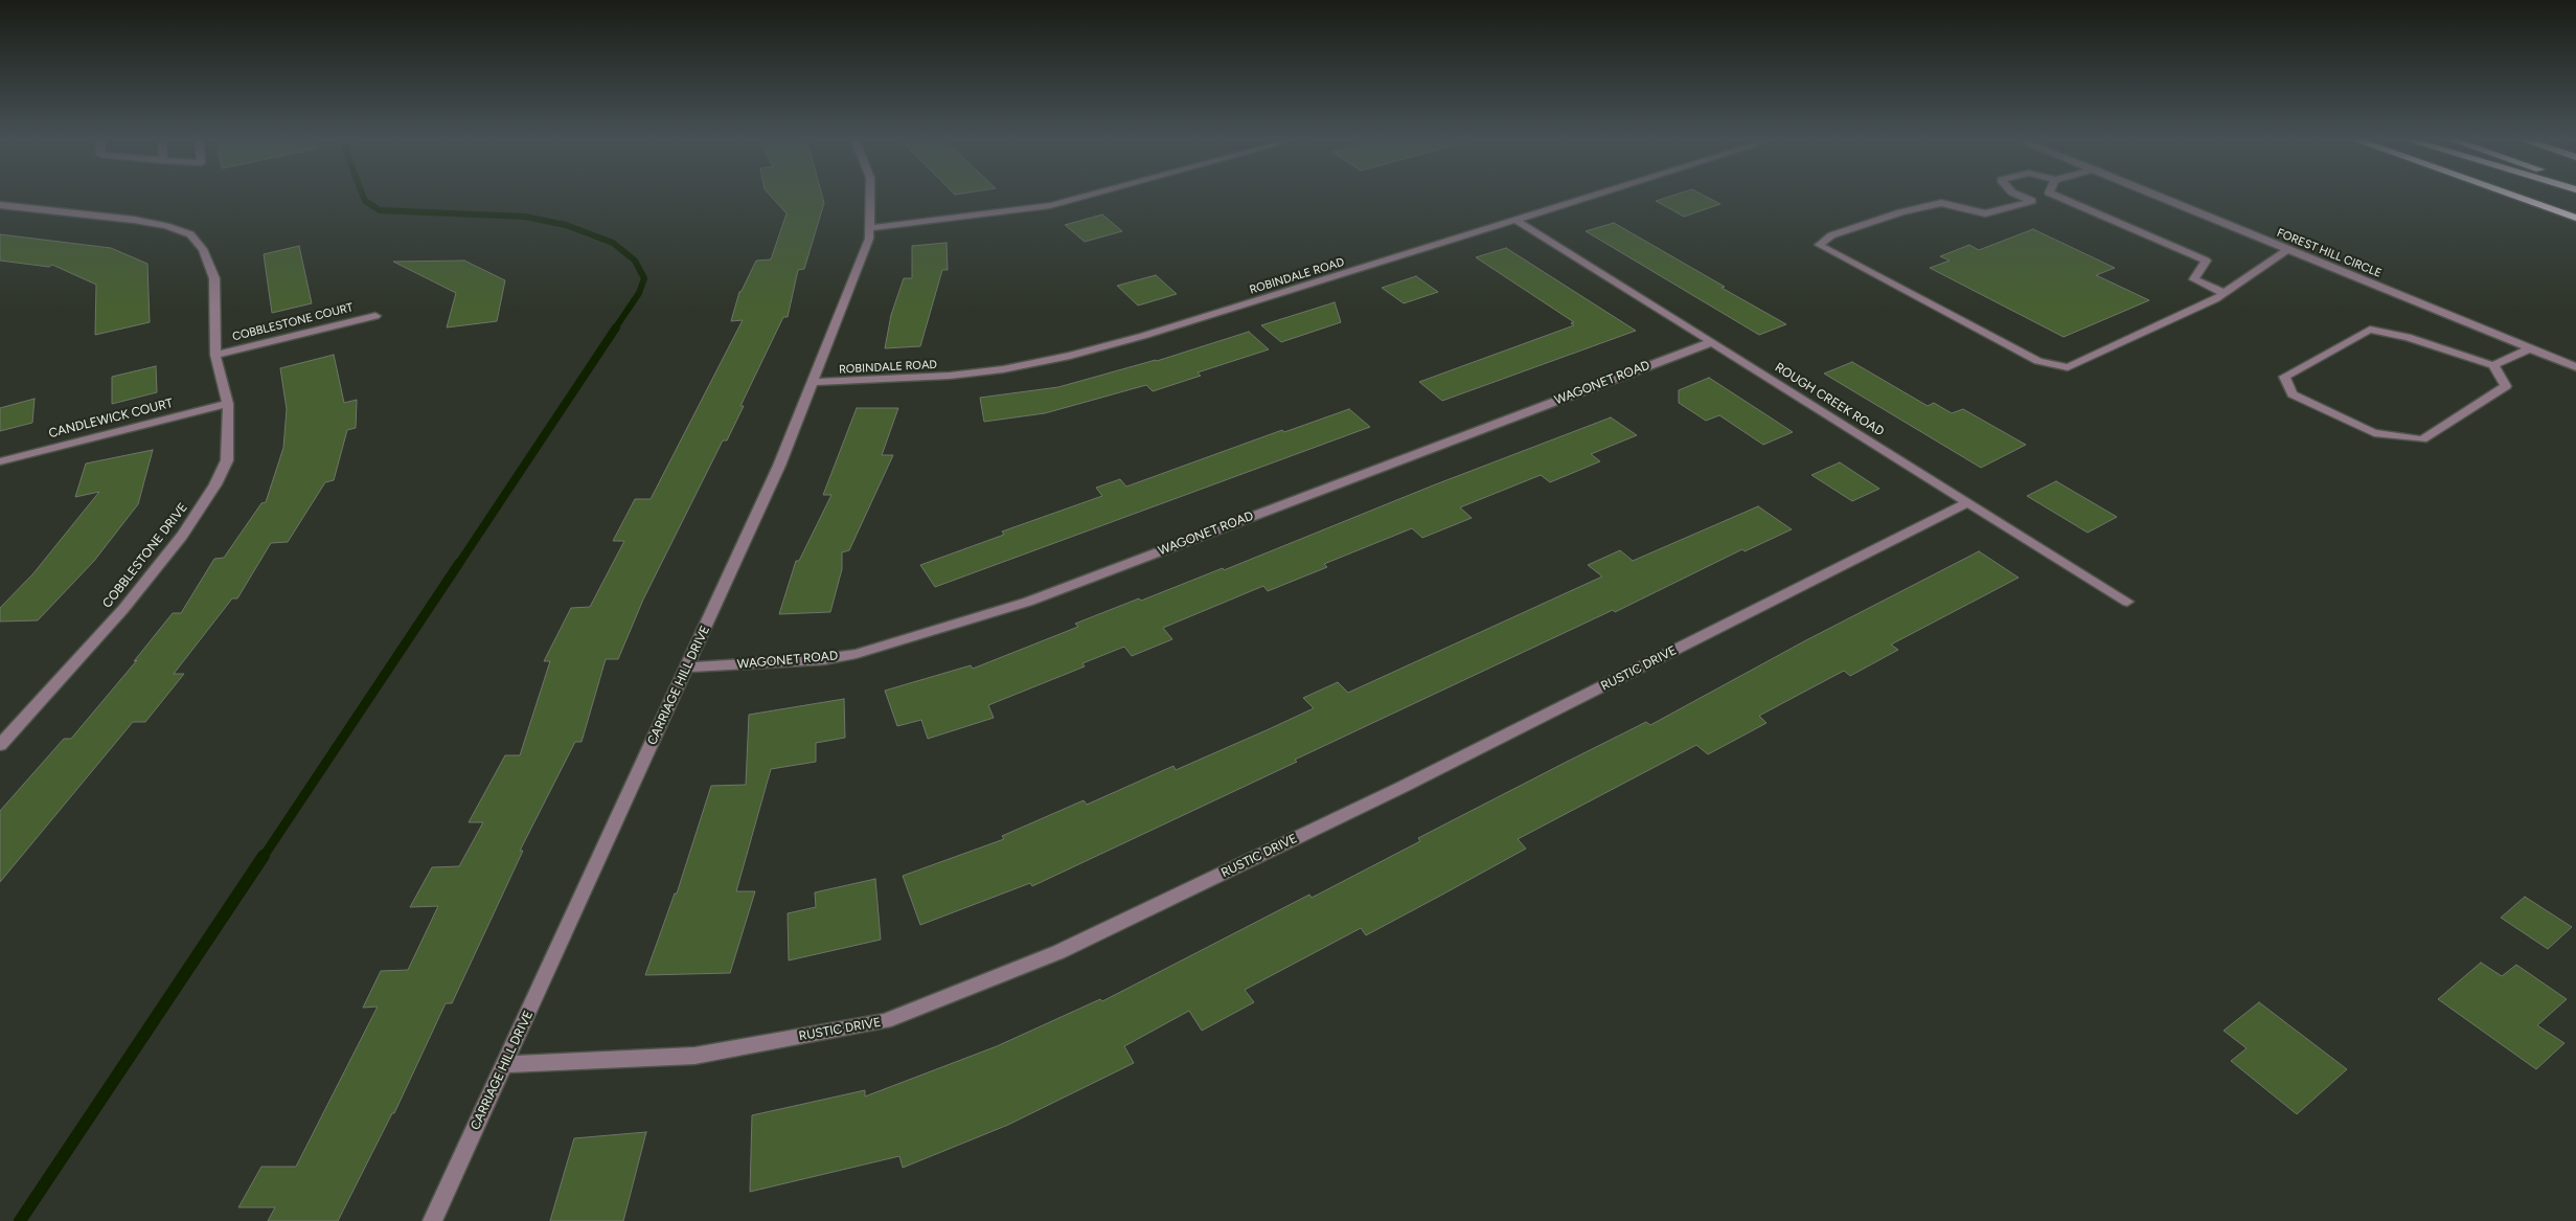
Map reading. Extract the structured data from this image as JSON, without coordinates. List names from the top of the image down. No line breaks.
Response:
{"streets":{"street":["FOREST HILL CIRCLE","ROBINDALE ROAD","COBBLESTONE COURT","WAGONET ROAD","ROUGH CREEK ROAD","CANDLEWICK COURT","COBBLESTONE DRIVE","RUSTIC DRIVE","CARRIAGE HILL DRIVE"]},"crossings":[["ROBINDALE ROAD","ROUGH CREEK ROAD"],["ROBINDALE ROAD","CARRIAGE HILL DRIVE"],["COBBLESTONE COURT","COBBLESTONE DRIVE"],["WAGONET ROAD","ROUGH CREEK ROAD"],["WAGONET ROAD","CARRIAGE HILL DRIVE"],["ROUGH CREEK ROAD","RUSTIC DRIVE"],["CANDLEWICK COURT","COBBLESTONE DRIVE"],["RUSTIC DRIVE","CARRIAGE HILL DRIVE"]]}
